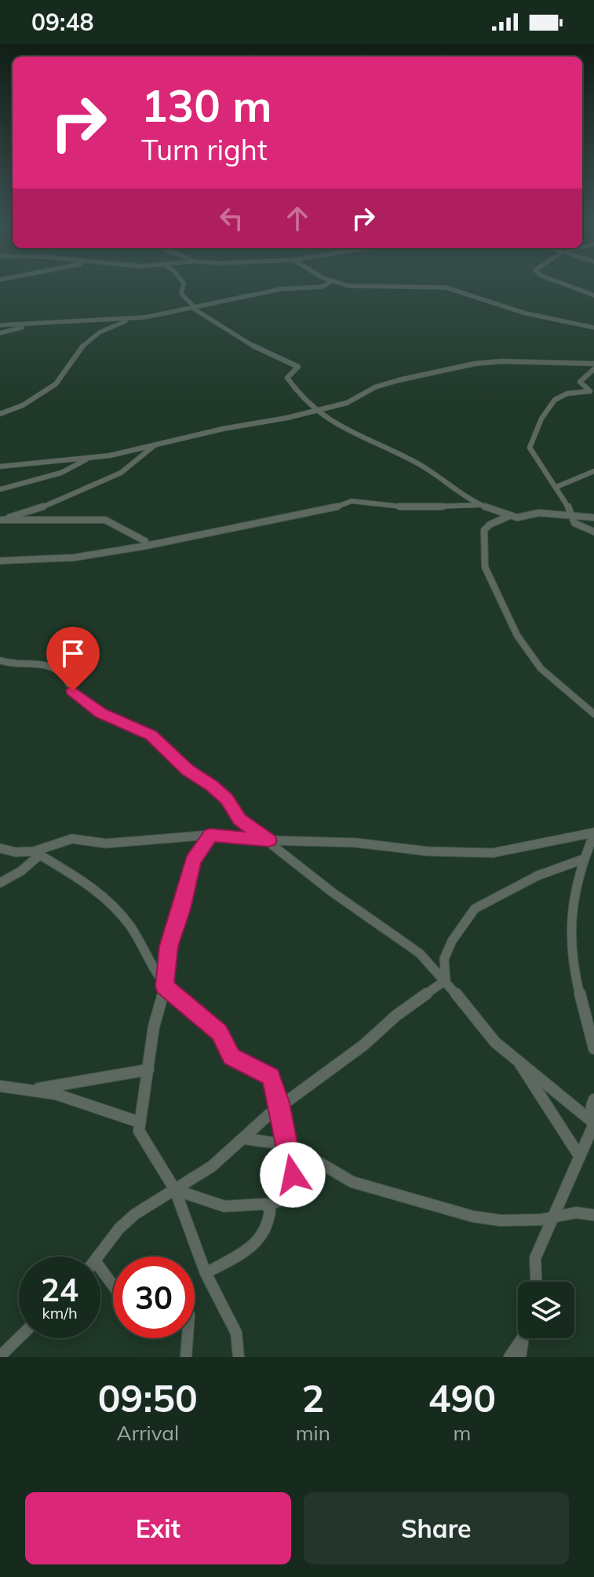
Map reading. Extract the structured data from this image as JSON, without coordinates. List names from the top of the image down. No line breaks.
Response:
{"page":{"status":"09:48","turn":["130 m","Turn right"],"speed":"24 km/h","limit":"30","eta":["09:50","Arrival","2","min","490","m"],"buttons":["Exit","Share"]}}
